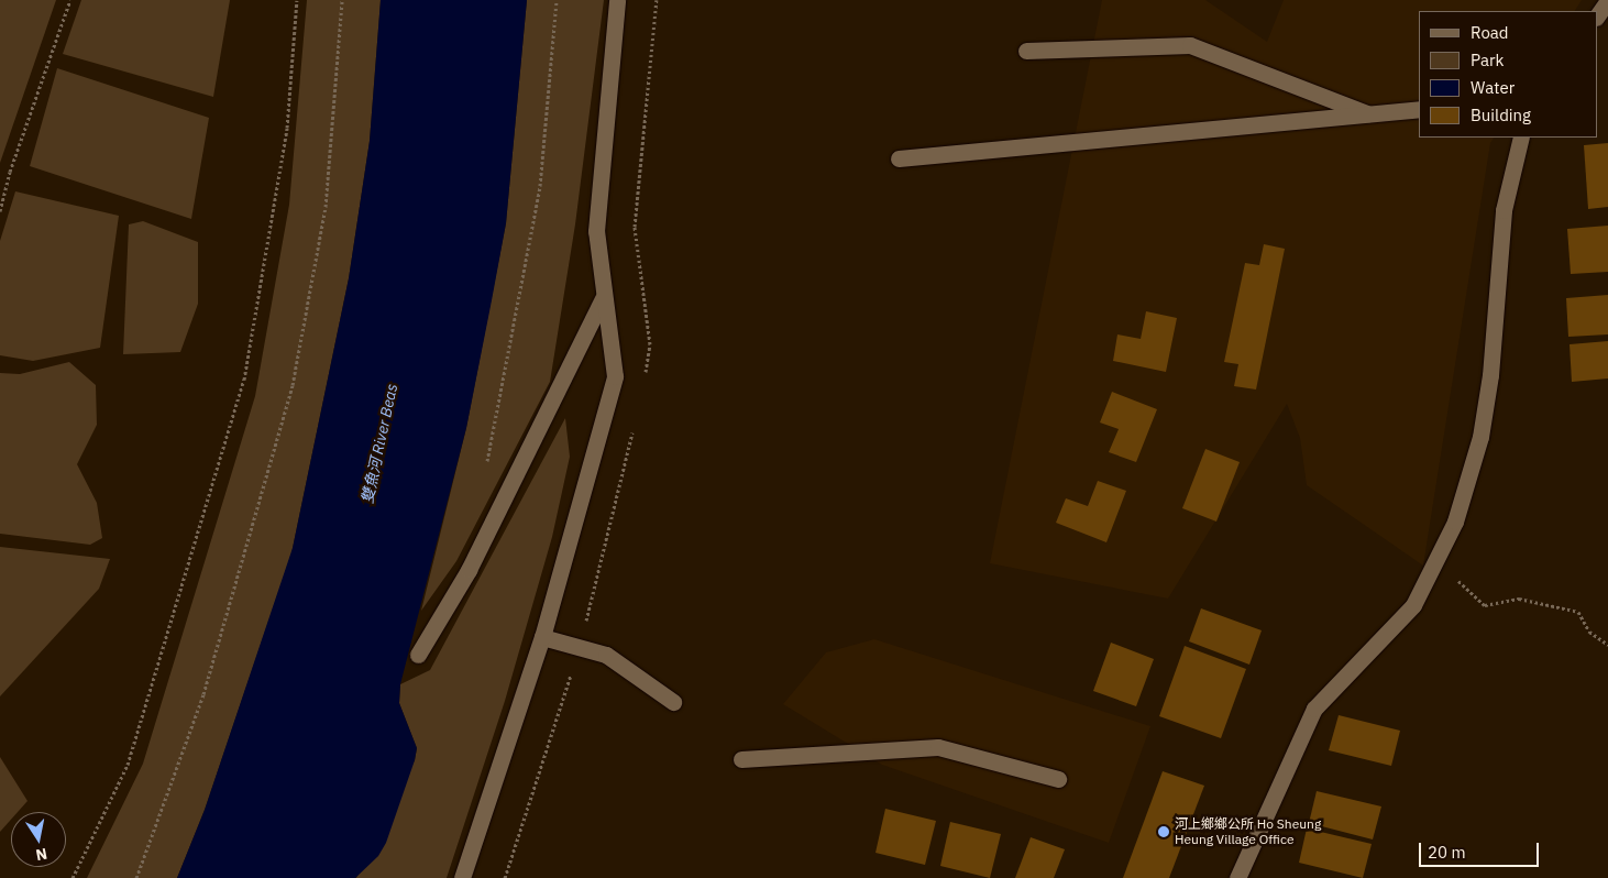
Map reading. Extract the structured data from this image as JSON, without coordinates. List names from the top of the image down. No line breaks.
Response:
{"water":["雙魚河 River Beas"],"places":["河上鄉鄉公所 Ho Sheung Heung Village Office"],"legend":["Road","Park","Water","Building"],"scale_bar":"20 m","north":"bottom"}
